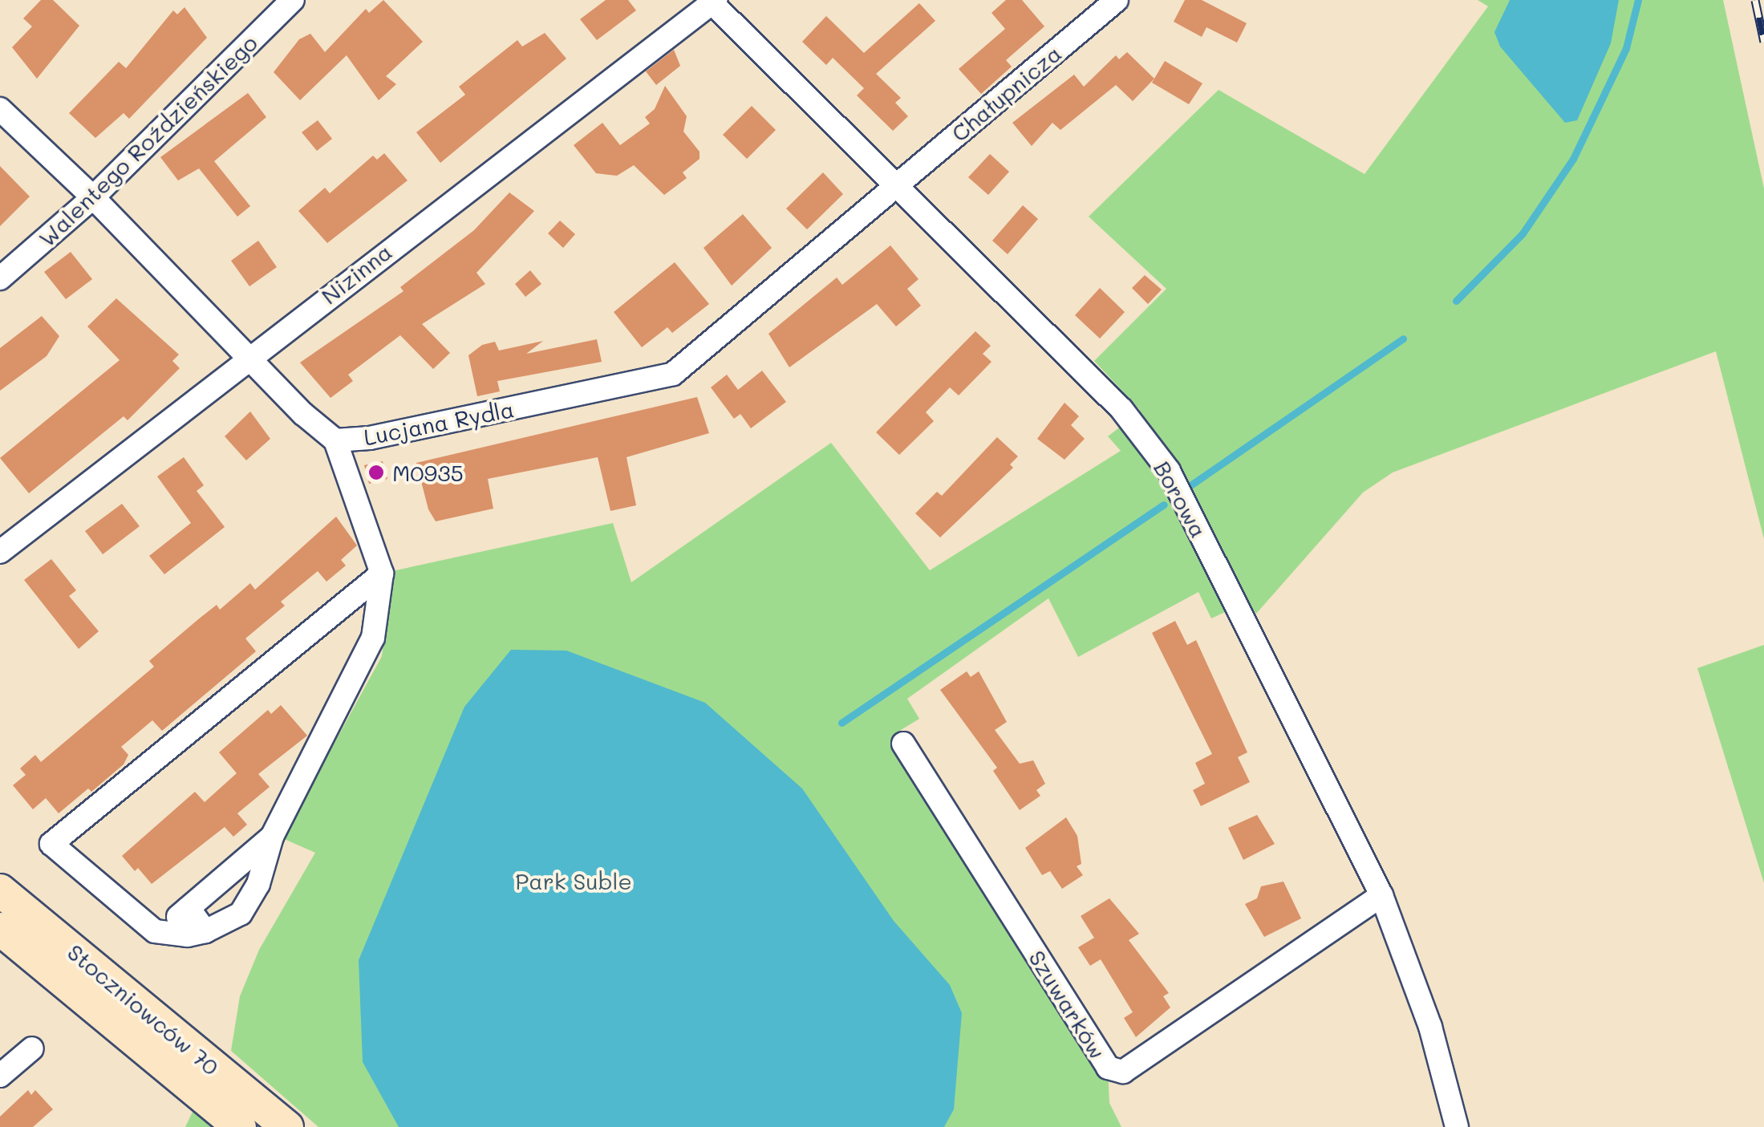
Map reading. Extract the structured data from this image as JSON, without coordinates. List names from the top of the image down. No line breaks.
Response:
{"streets":{"street":["Chałupnicza","Walentego Roździeńskiego","Nizinna","Lucjana Rydla","Borowa","Szuwarków","Stoczniowców 70"]},"crossings":[["Chałupnicza","Lucjana Rydla"],["Chałupnicza","Borowa"],["Walentego Roździeńskiego","Lucjana Rydla"],["Nizinna","Lucjana Rydla"],["Nizinna","Borowa"],["Lucjana Rydla","Borowa"],["Borowa","Szuwarków"]],"parks":["Park Suble"],"places":["M0935"]}
